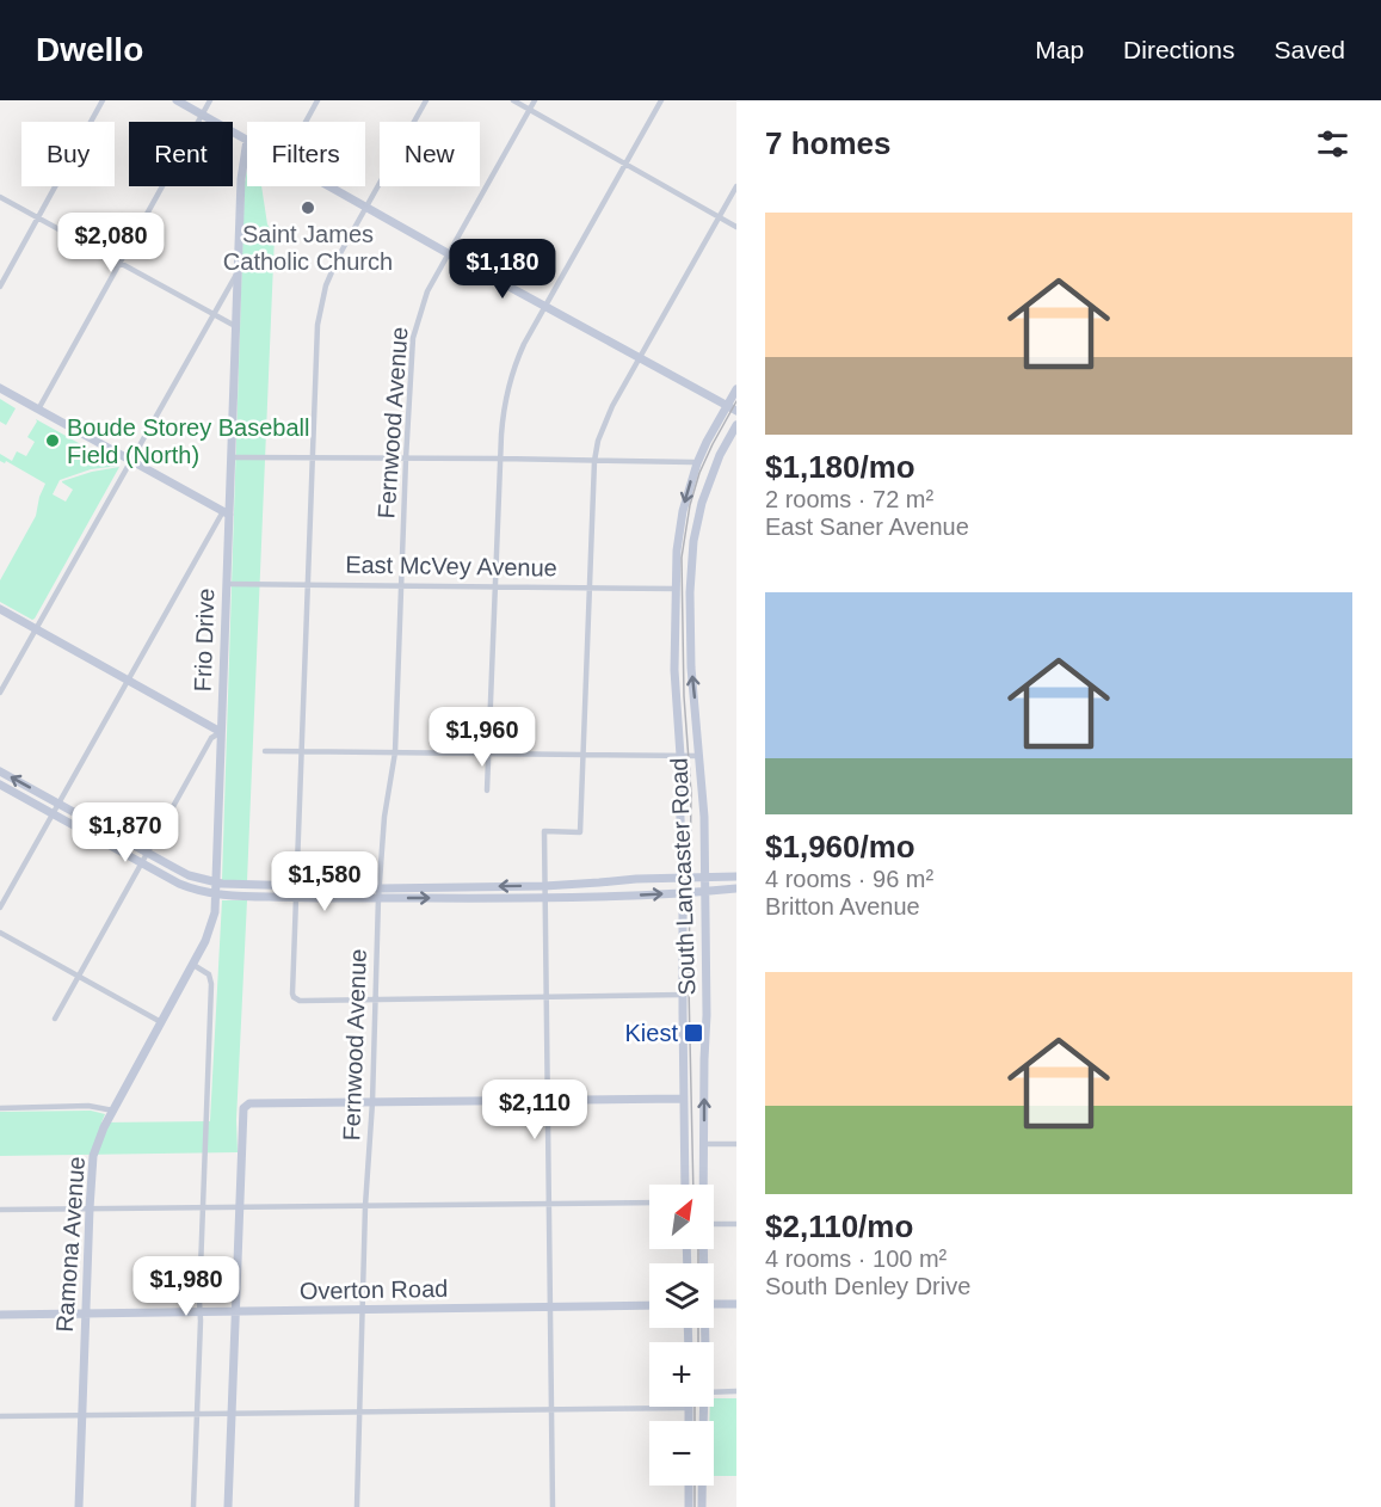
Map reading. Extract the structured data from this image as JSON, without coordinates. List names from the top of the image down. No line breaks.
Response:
{"streets":{"street":["Fernwood Avenue","East McVey Avenue","Frio Drive","South Lancaster Road","Ramona Avenue","Overton Road"]},"crossings":[["Fernwood Avenue","East McVey Avenue"],["Fernwood Avenue","Overton Road"],["East McVey Avenue","Frio Drive"],["East McVey Avenue","South Lancaster Road"],["Frio Drive","Ramona Avenue"],["Ramona Avenue","Overton Road"]],"places":{"other":["Saint James Catholic Church","Boude Storey Baseball Field (North)"],"transit":["Kiest"]},"north":"top right","page":{"header":"Dwello","nav":["Map","Directions","Saved"],"heading":"7 homes","chip":["Buy","Rent","Filters","New"],"list":[{"name":"$1,180/mo","note":"2 rooms · 72 m² · East Saner Avenue"},{"name":"$1,960/mo","note":"4 rooms · 96 m² · Britton Avenue"},{"name":"$2,110/mo","note":"4 rooms · 100 m² · South Denley Drive"}],"price":["$2,080","$1,180","$1,960","$1,870","$1,580","$2,110","$1,980"],"map_buttons":["+","−"]}}
